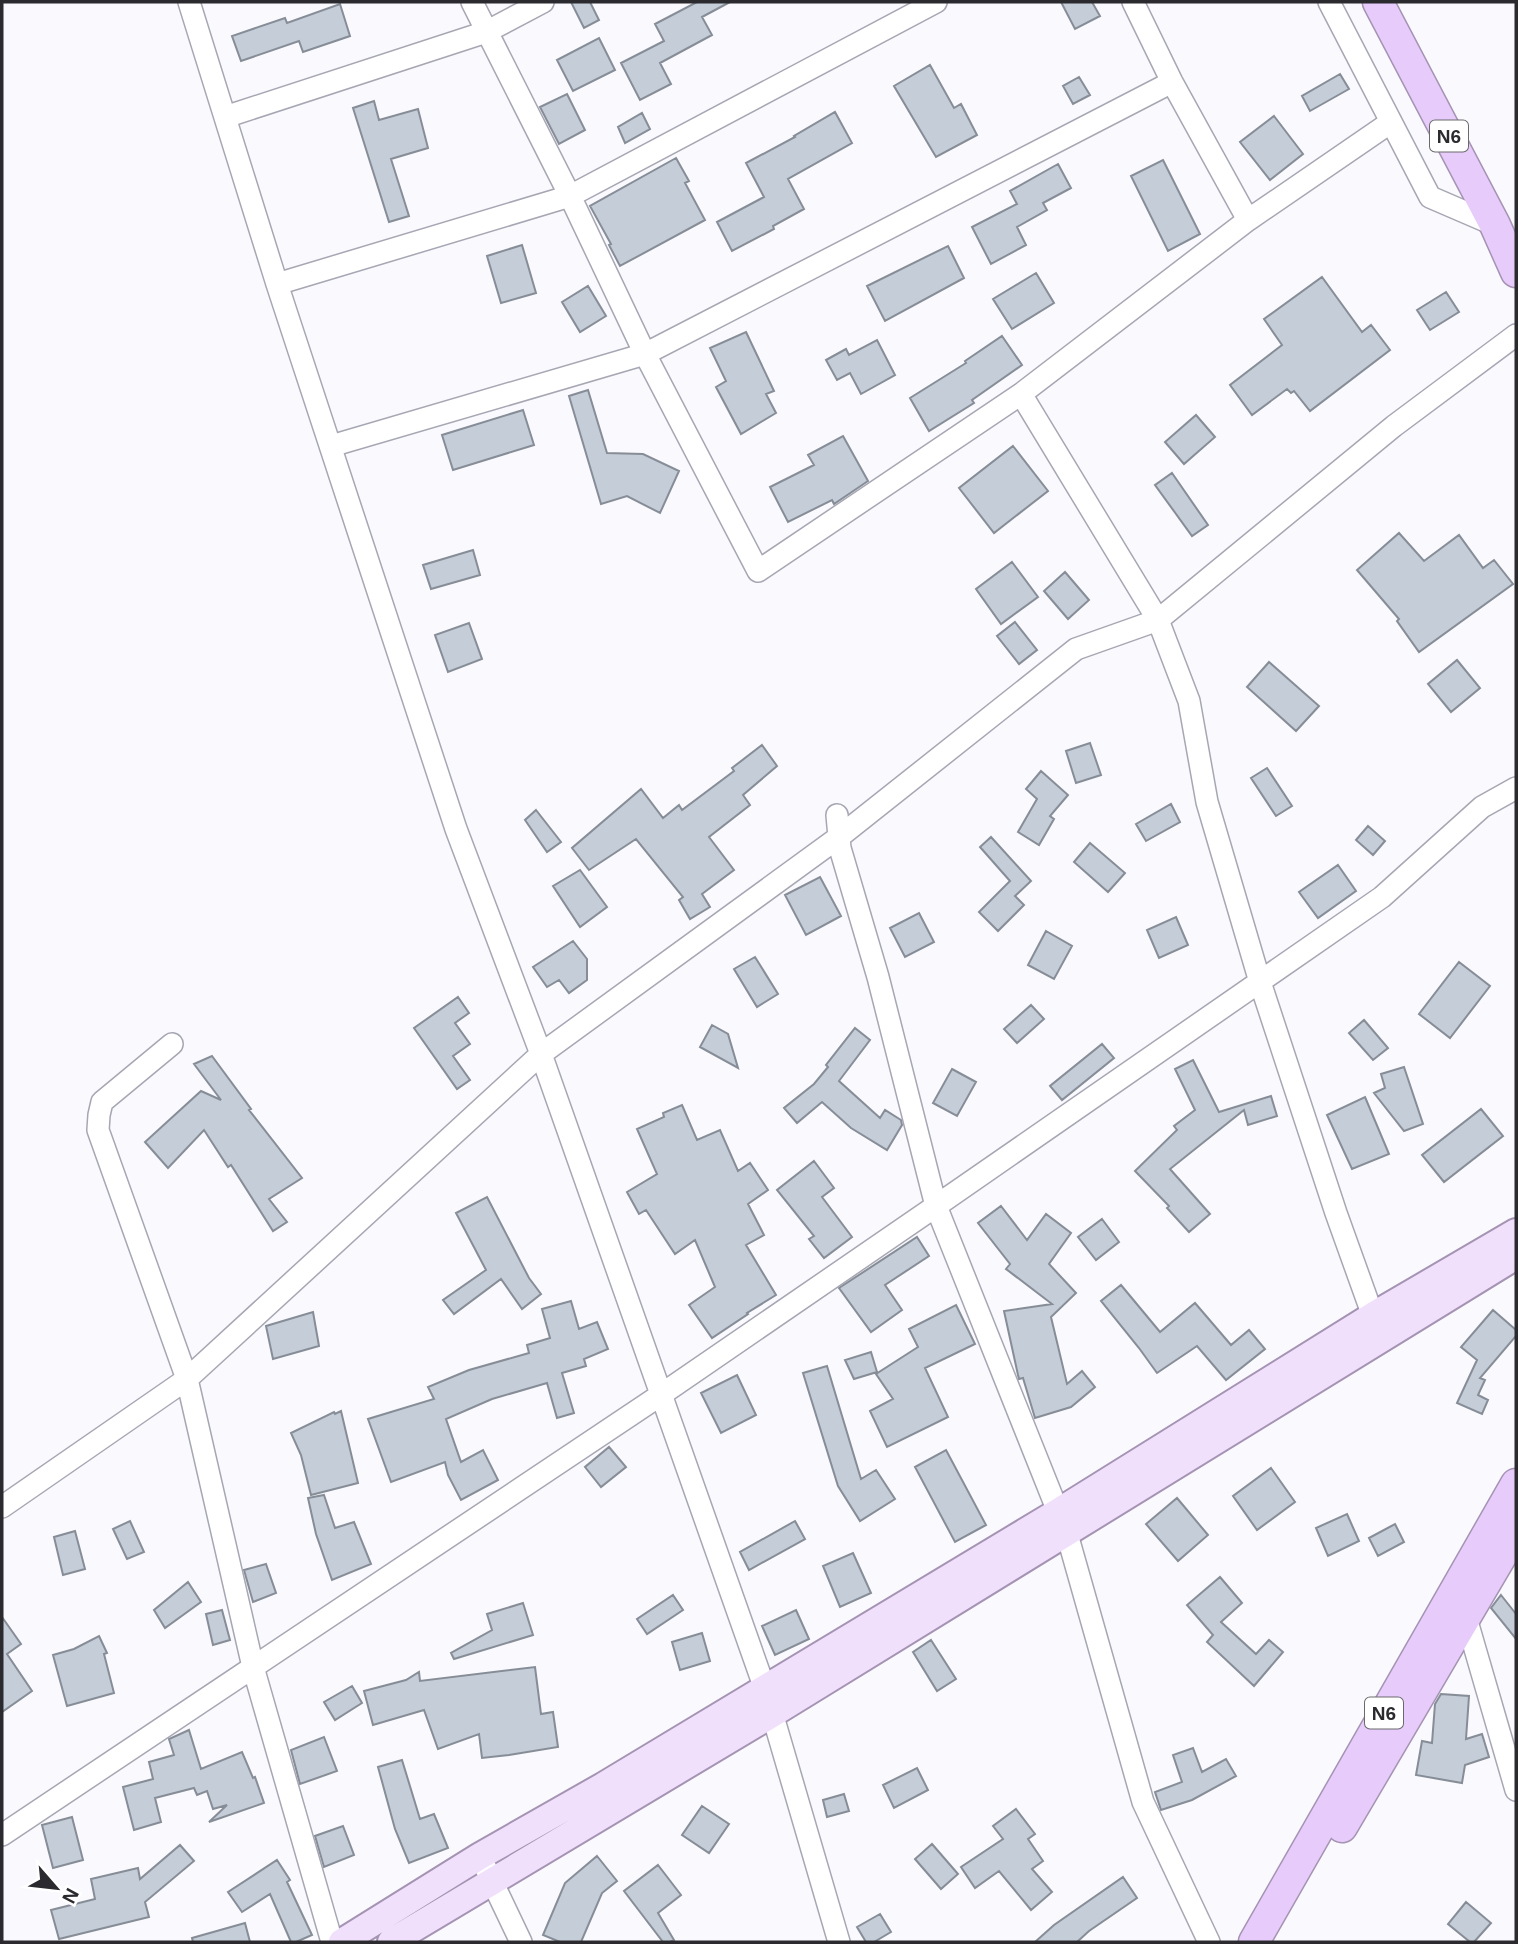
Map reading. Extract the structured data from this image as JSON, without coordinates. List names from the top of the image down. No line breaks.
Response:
{"streets":{"highway":["N6"]},"north":"bottom right"}
